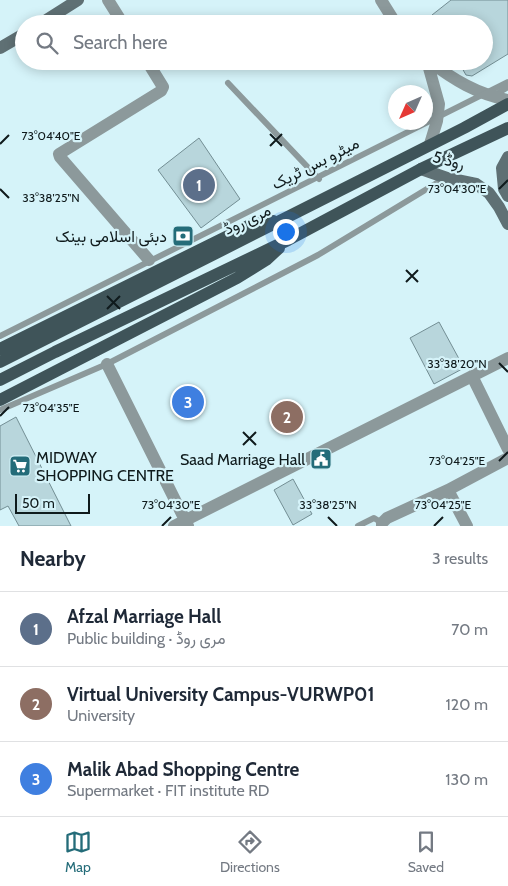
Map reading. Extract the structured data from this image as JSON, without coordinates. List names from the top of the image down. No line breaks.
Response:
{"streets":{"main road":["روڈ 5","مری روڈ"],"lane":["میٹرو بس ٹریک"]},"places":{"bank":["دبئی اسلامی بینک"],"public building":["Saad Marriage Hall"],"supermarket":["MIDWAY SHOPPING CENTRE"]},"scale_bar":"50 m","north":"bottom left","page":{"search":"Search here","pins":["1","3","2"],"scale":"50 m","heading":["Nearby","3 results"],"list":[{"mark":"1","name":"Afzal Marriage Hall","note":"Public building · مری روڈ","value":"70 m"},{"mark":"2","name":"Virtual University Campus-VURWP01","note":"University","value":"120 m"},{"mark":"3","name":"Malik Abad Shopping Centre","note":"Supermarket · FIT institute RD","value":"130 m"}],"nav":["Map","Directions","Saved"]},"coordinates":["73°04'40\"E","73°04'30\"E","33°38'25\"N","33°38'20\"N","73°04'35\"E","73°04'25\"E"]}
